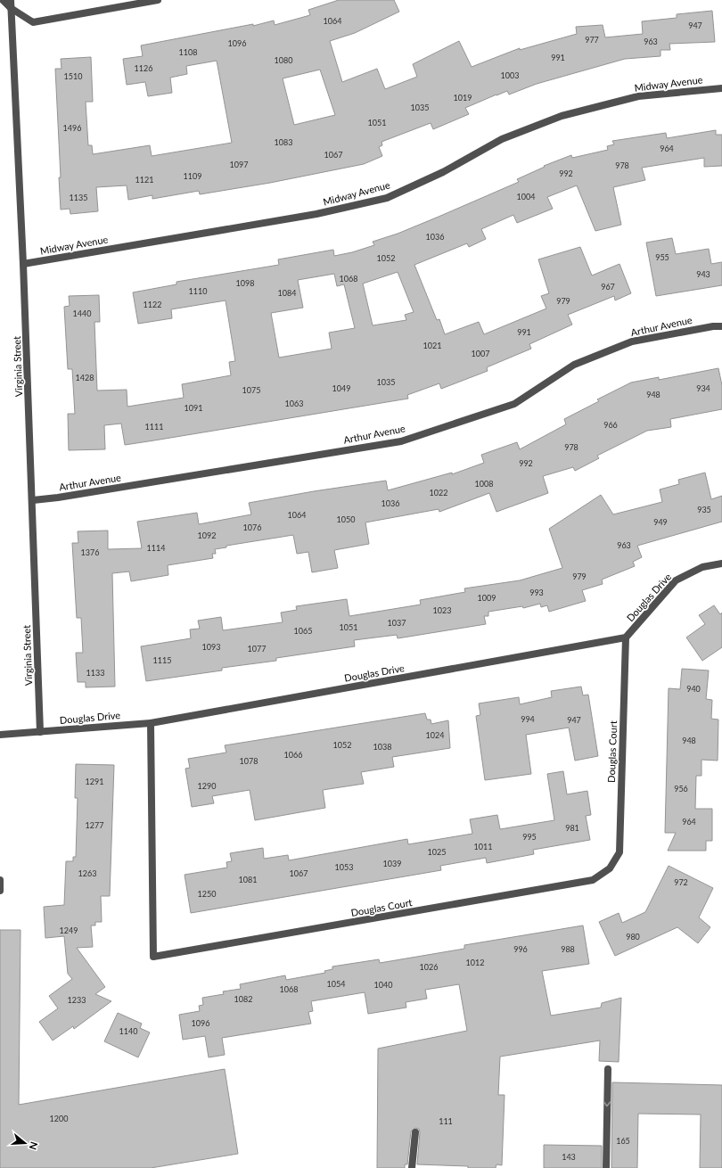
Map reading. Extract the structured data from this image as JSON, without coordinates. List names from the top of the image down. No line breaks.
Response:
{"streets":{"street":["Midway Avenue","Arthur Avenue","Virginia Street","Douglas Drive","Douglas Court"]},"crossings":[["Midway Avenue","Virginia Street"],["Arthur Avenue","Virginia Street"],["Virginia Street","Douglas Drive"],["Douglas Drive","Douglas Court"]],"house_numbers":["1064","947","977","963","1096","1108","991","1080","1126","1003","1510","1019","1035","1051","1496","1083","964","1067","1097","978","992","1109","1121","1004","1135","1036","955","1052","943","1068","1098","967","1110","1084","979","1122","1440","991","1021","1007","1428","1035","1049","934","1075","948","1063","1091","966","1111","978","992","1008","1022","1036","935","1064","1050","949","1076","1092","963","1114","1376","979","993","1009","1023","1037","1051","1065","1093","1077","1115","1133","940","994","947","1024","948","1052","1038","1066","1078","1291","1290","956","964","1277","981","995","1011","1025","1039","1053","1263","1067","1081","972","1250","1249","980","996","988","1012","1026","1054","1040","1068","1082","1233","1096","1140","1200","111","165","143"],"north":"right"}
